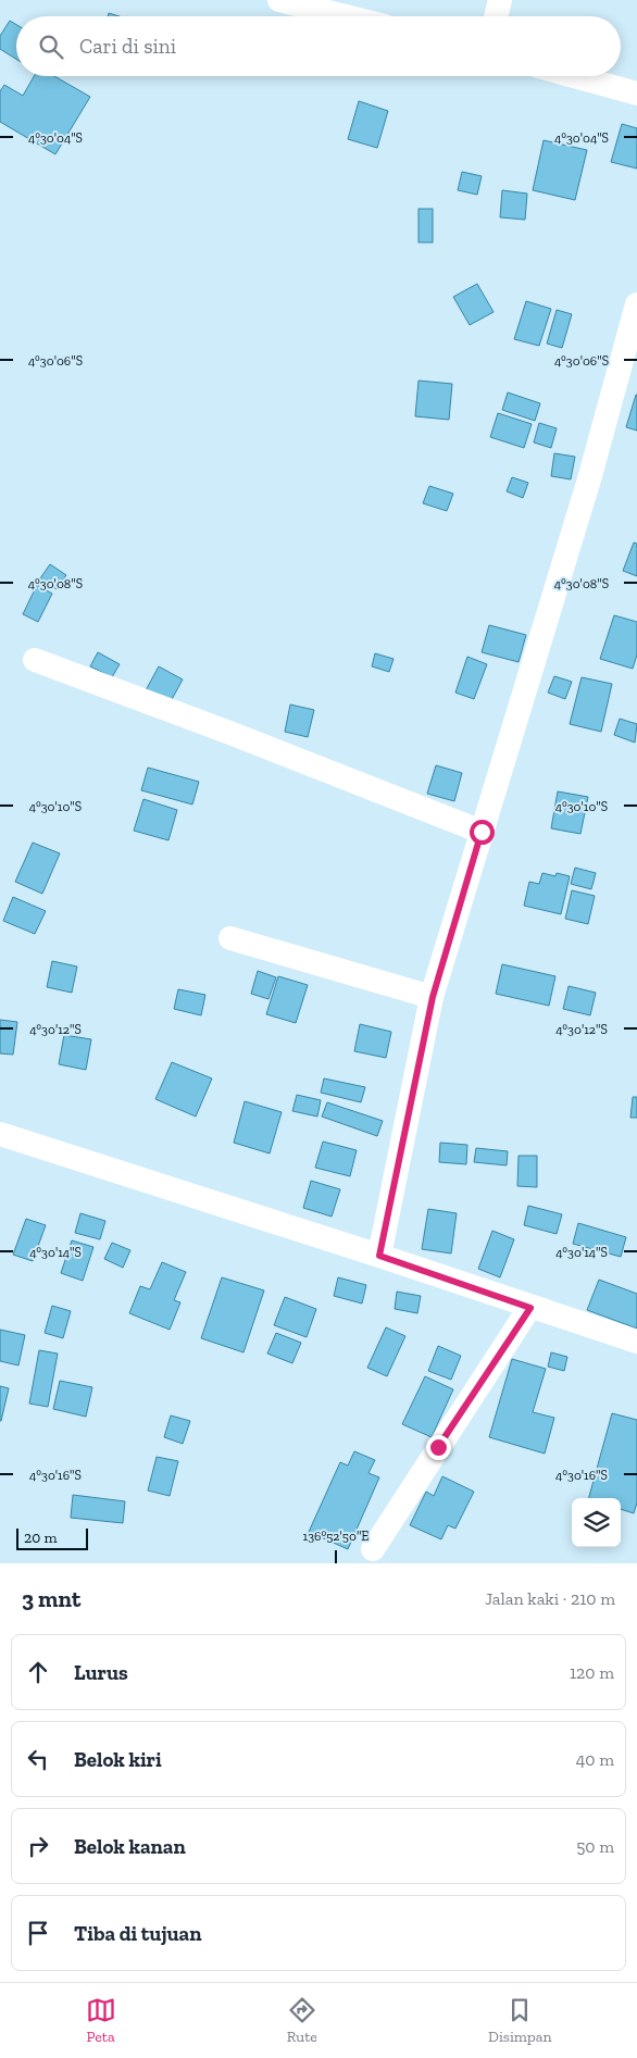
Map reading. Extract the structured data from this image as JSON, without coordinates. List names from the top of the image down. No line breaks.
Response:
{"scale_bar":"20 m","page":{"search":"Cari di sini","scale":"20 m","heading":["3 mnt","Jalan kaki · 210 m"],"list":[["Lurus","120 m"],["Belok kiri","40 m"],["Belok kanan","50 m"],"Tiba di tujuan"],"nav":["Peta","Rute","Disimpan"]},"coordinates":["4°30'04\"S","4°30'06\"S","4°30'08\"S","4°30'10\"S","4°30'12\"S","4°30'14\"S","4°30'16\"S","136°52'50\"E"]}
